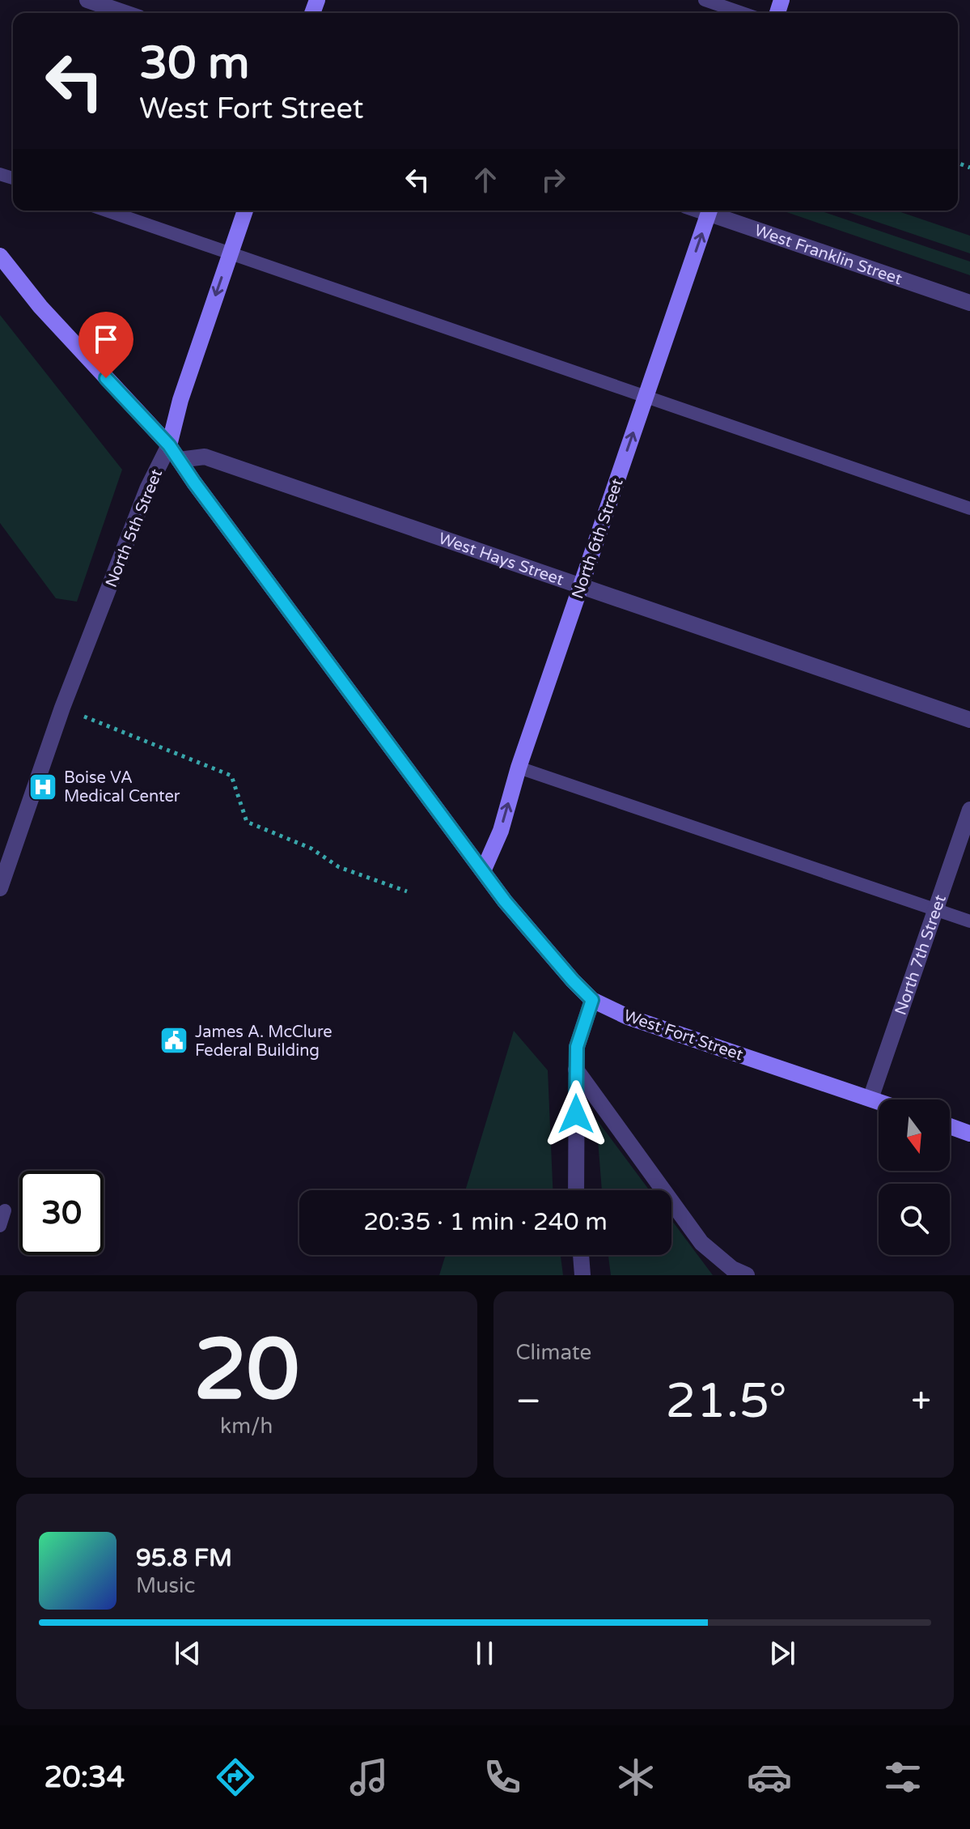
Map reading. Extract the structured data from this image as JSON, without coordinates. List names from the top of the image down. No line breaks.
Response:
{"streets":{"street":["West Franklin Street","North 5th Street","North 6th Street","West Hays Street","North 7th Street","West Fort Street"]},"crossings":[["North 5th Street","West Fort Street"],["North 6th Street","West Hays Street"],["North 6th Street","West Fort Street"],["West Hays Street","West Fort Street"],["North 7th Street","West Fort Street"]],"one_way":["North 6th Street"],"places":{"hospital":["Boise VA Medical Center"],"public building":["James A. McClure Federal Building"]},"north":"bottom","page":{"turn":["30 m","West Fort Street"],"limit":"30","trip":"20:35 · 1 min · 240 m","tile":[["20","km/h"],"Climate"],"heat":["−","21.5°","+"],"song":["95.8 FM","Music"],"tabs":"20:34"}}
